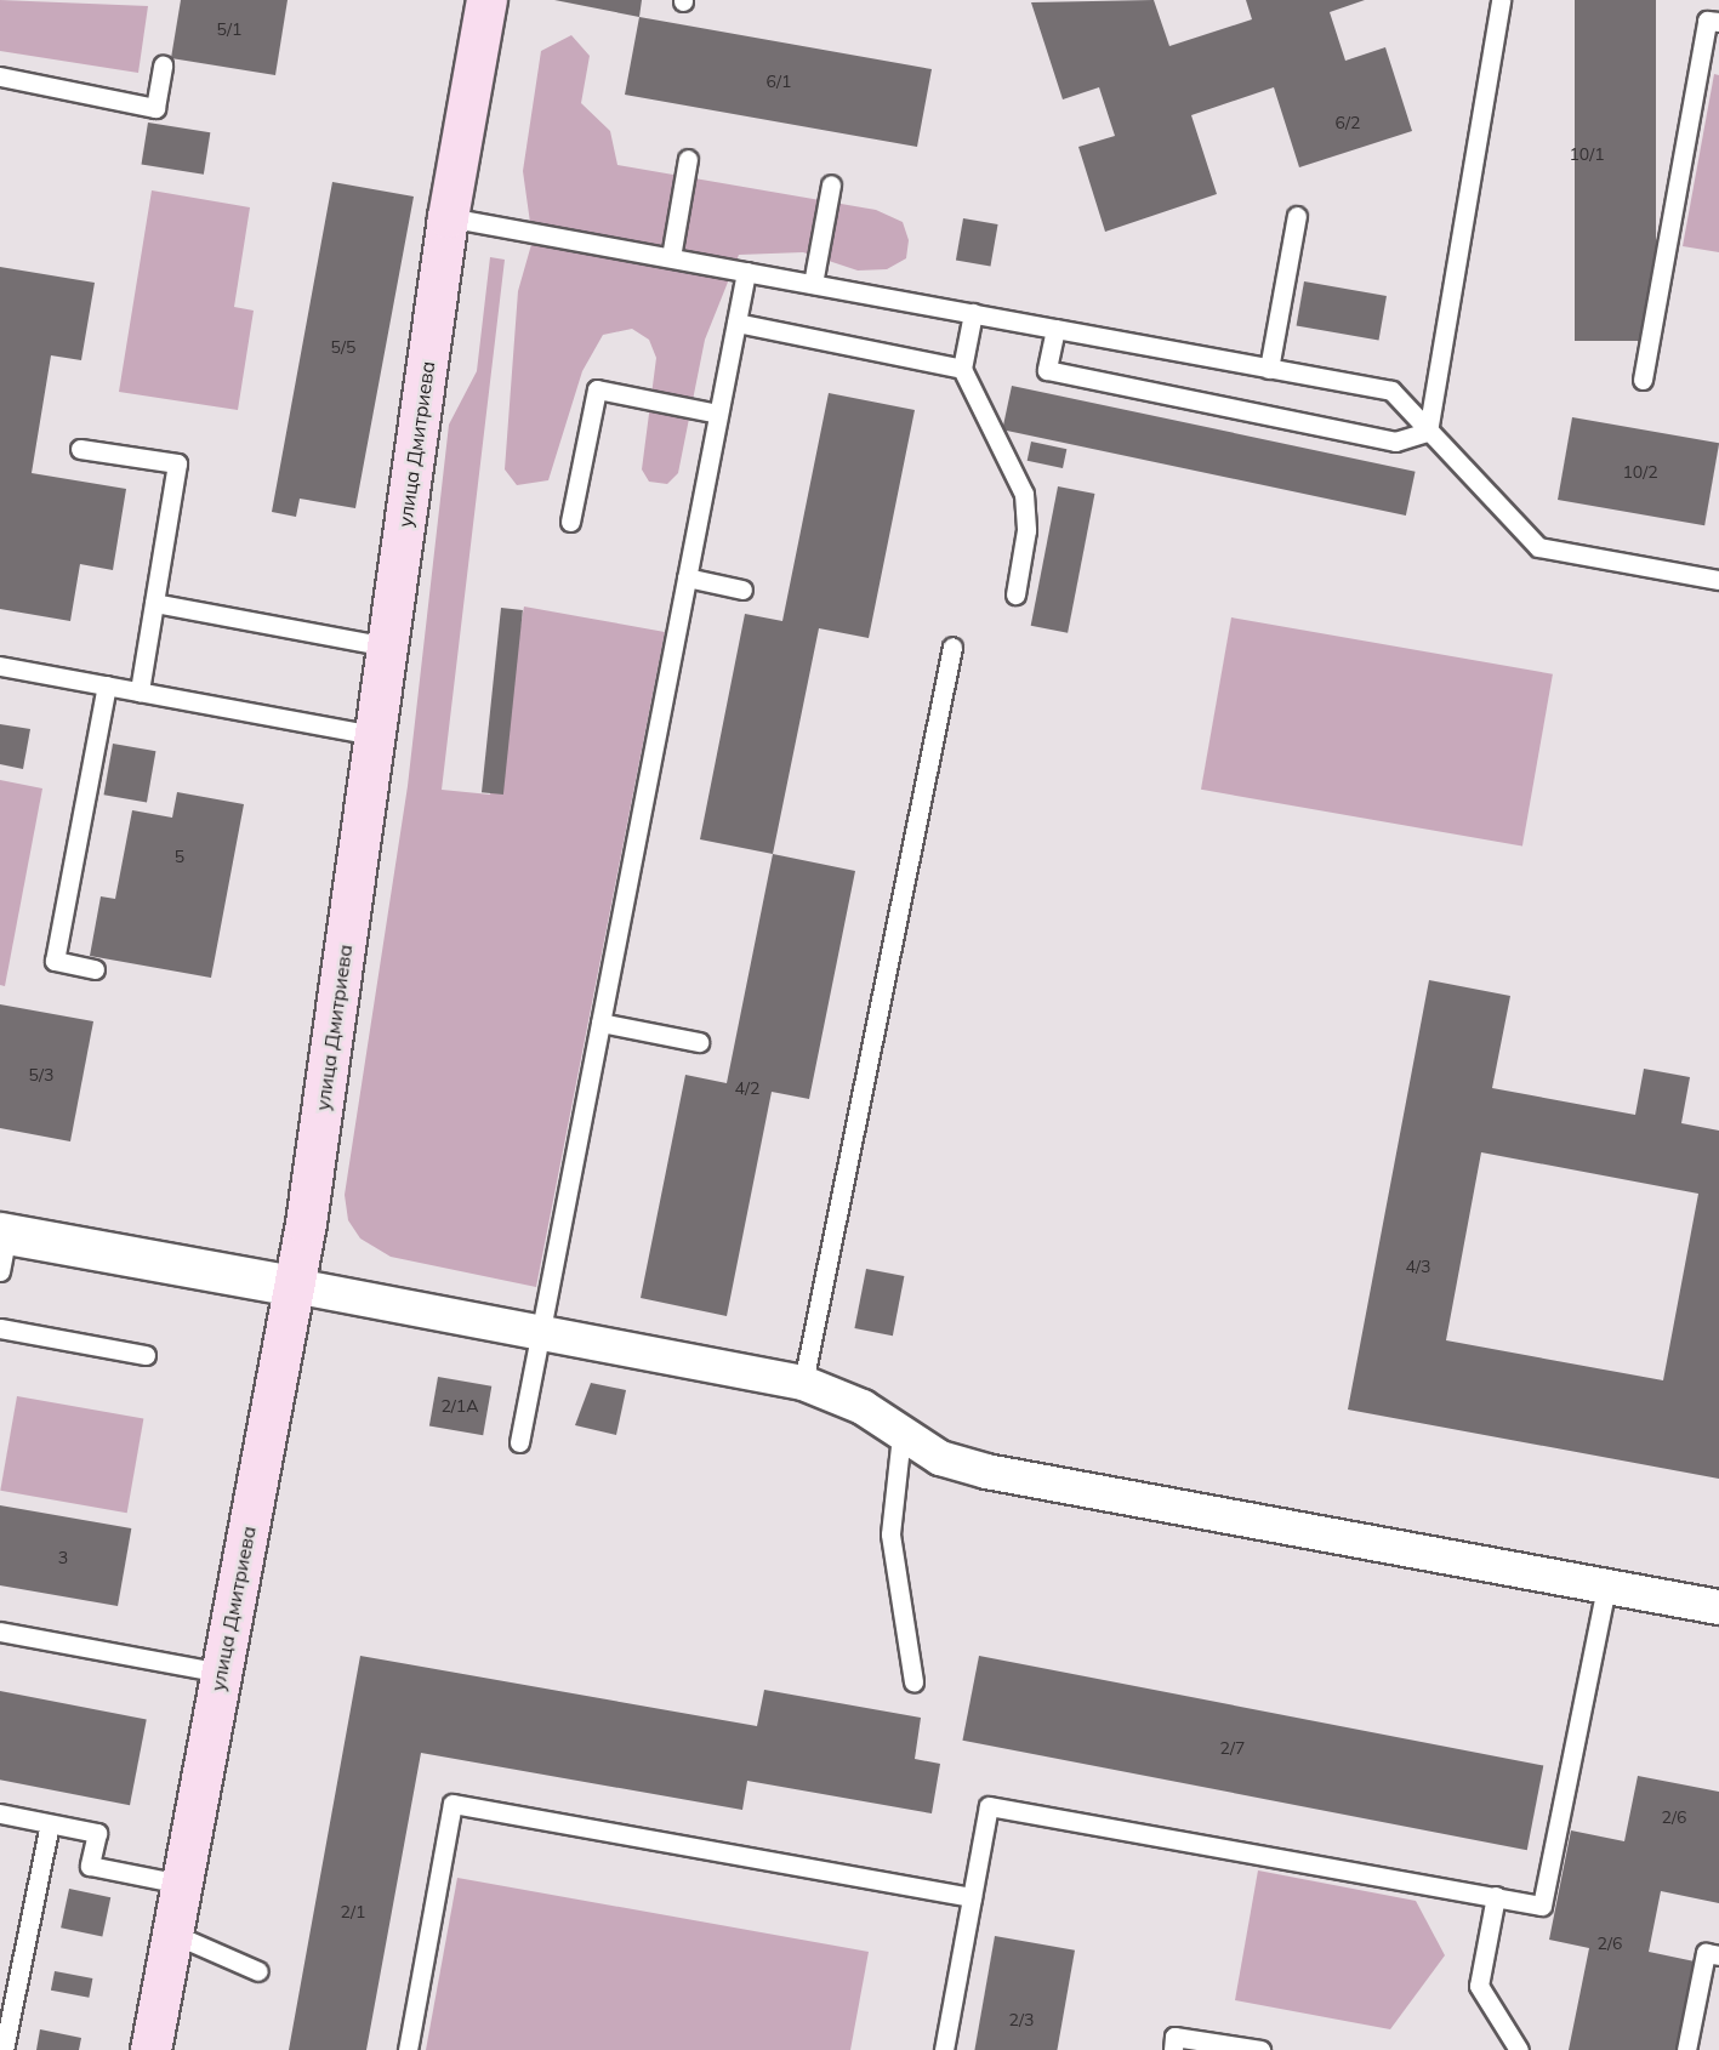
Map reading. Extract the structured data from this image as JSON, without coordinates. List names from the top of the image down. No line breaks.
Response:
{"streets":{"main road":["улица Дмитриева"]},"house_numbers":["5/1","6/1","6/2","10/1","5/5","10/2","5","5/3","4/2","4/3","2/1А","3","2/7","2/6","2/1","2/6","2/3"]}
